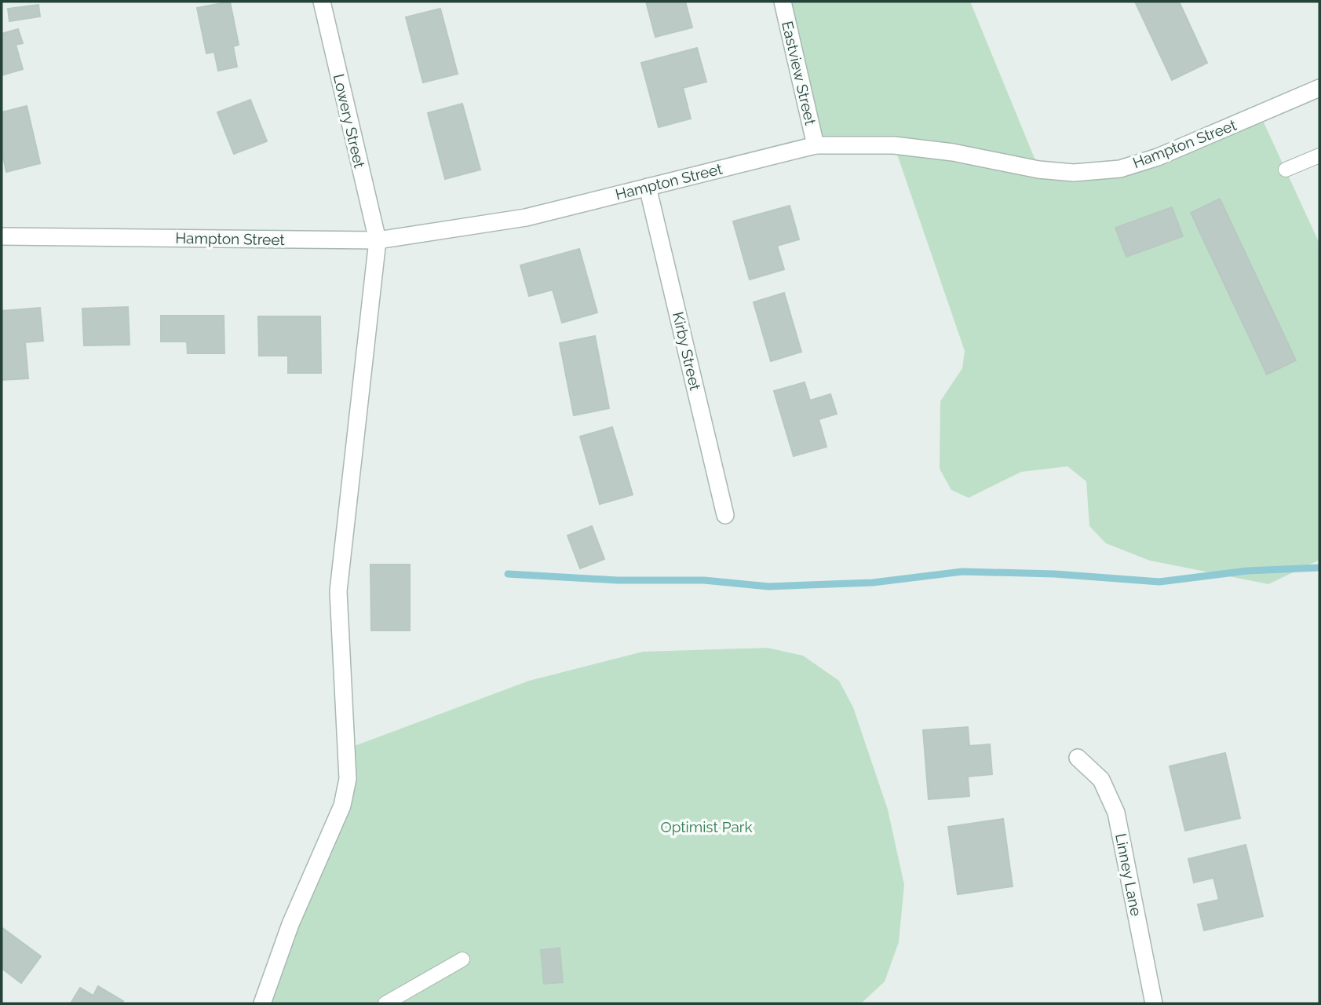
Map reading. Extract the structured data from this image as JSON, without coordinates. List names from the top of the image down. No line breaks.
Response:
{"streets":{"street":["Eastview Street","Lowery Street","Hampton Street","Kirby Street","Linney Lane"]},"crossings":[["Eastview Street","Hampton Street"],["Lowery Street","Hampton Street"],["Hampton Street","Kirby Street"]],"parks":["Optimist Park"]}
